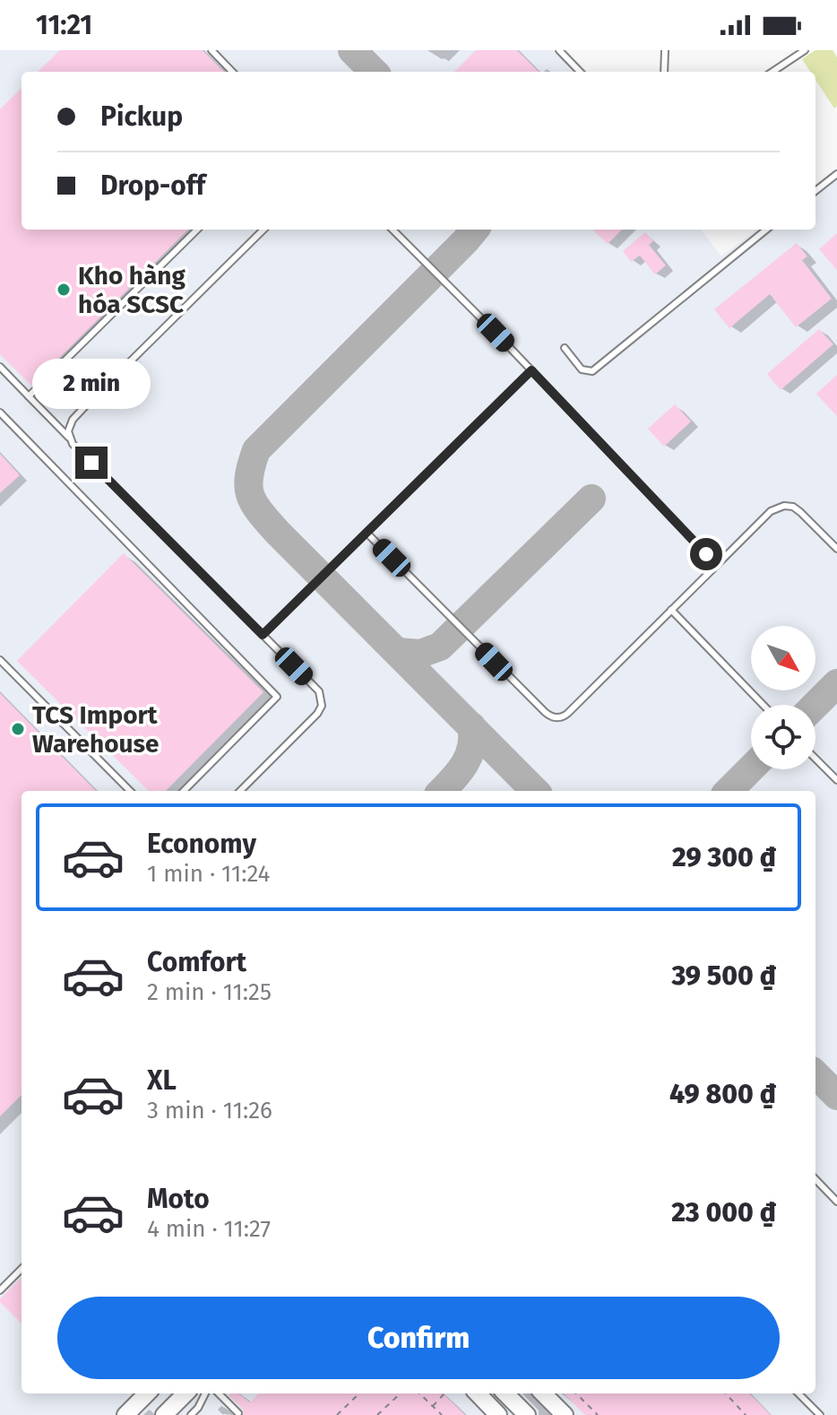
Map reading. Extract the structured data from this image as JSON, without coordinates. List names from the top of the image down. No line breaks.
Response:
{"places":["Kho hàng hóa SCSC","TCS Import Warehouse"],"north":"bottom right","page":{"status":"11:21","banner":["Pickup","Drop-off"],"bubble":"2 min","list":[{"name":"Economy","note":"1 min · 11:24","value":"29 300 ₫"},{"name":"Comfort","note":"2 min · 11:25","value":"39 500 ₫"},{"name":"XL","note":"3 min · 11:26","value":"49 800 ₫"},{"name":"Moto","note":"4 min · 11:27","value":"23 000 ₫"}],"buttons":"Confirm"}}
